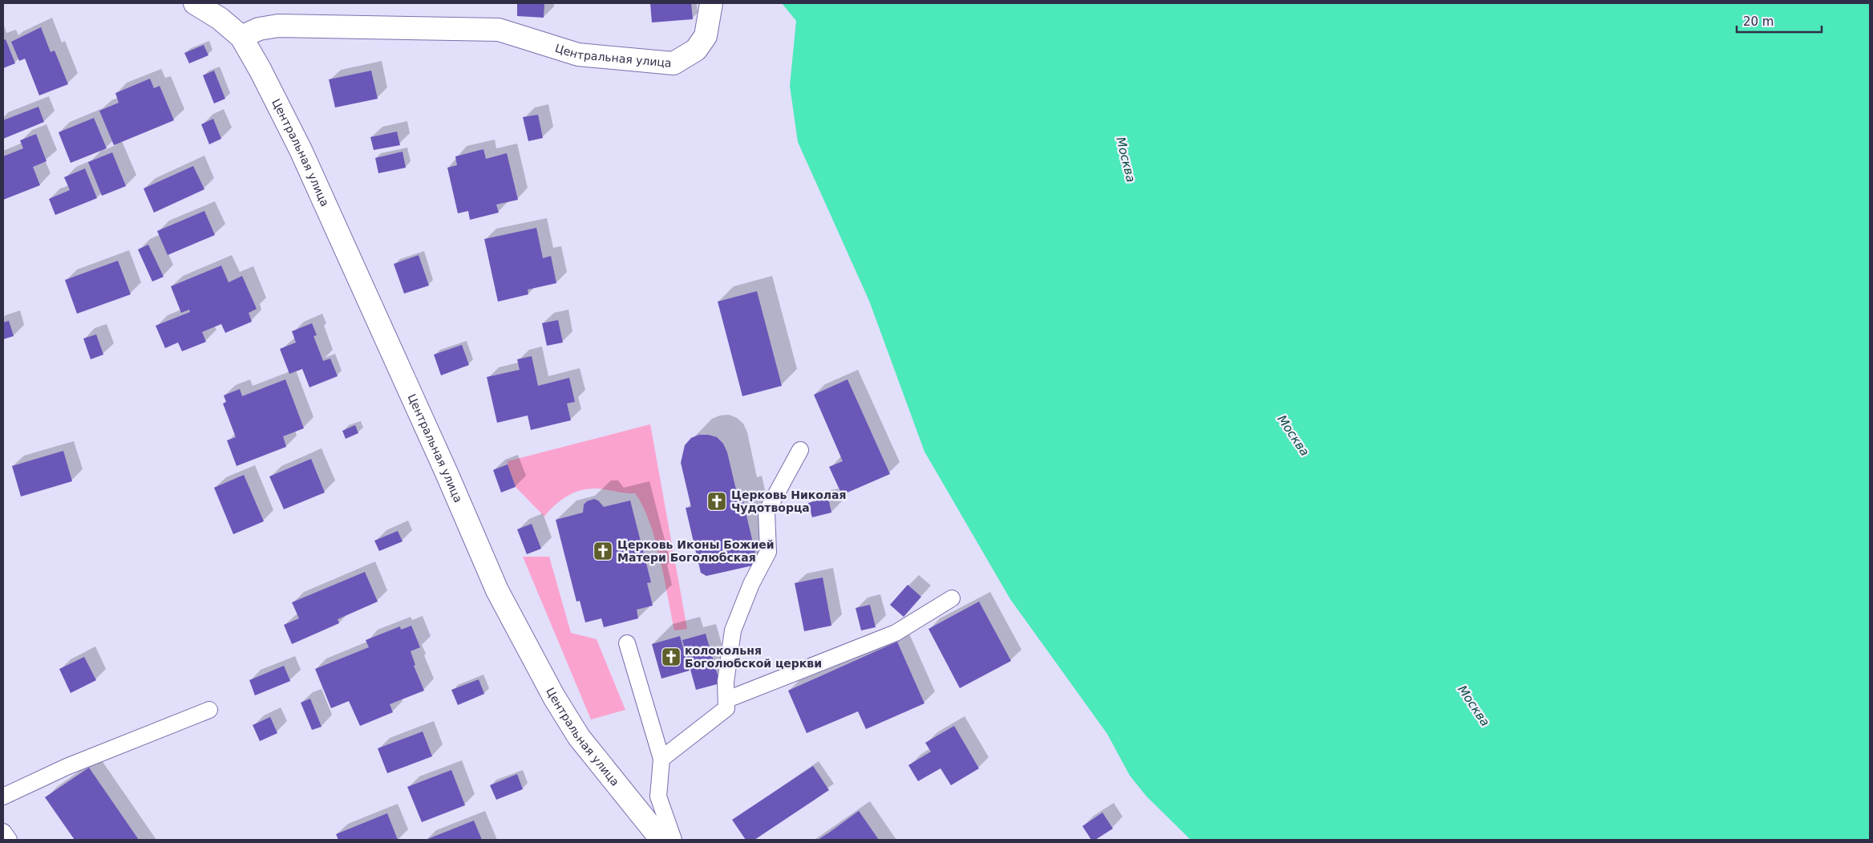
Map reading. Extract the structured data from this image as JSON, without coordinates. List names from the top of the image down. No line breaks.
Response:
{"streets":{"street":["Центральная улица"]},"water":["Москва"],"places":{"church":["Церковь Николая Чудотворца","Церковь Иконы Божией Матери Боголюбская","колокольня Боголюбской церкви"]},"scale_bar":"20 m"}
